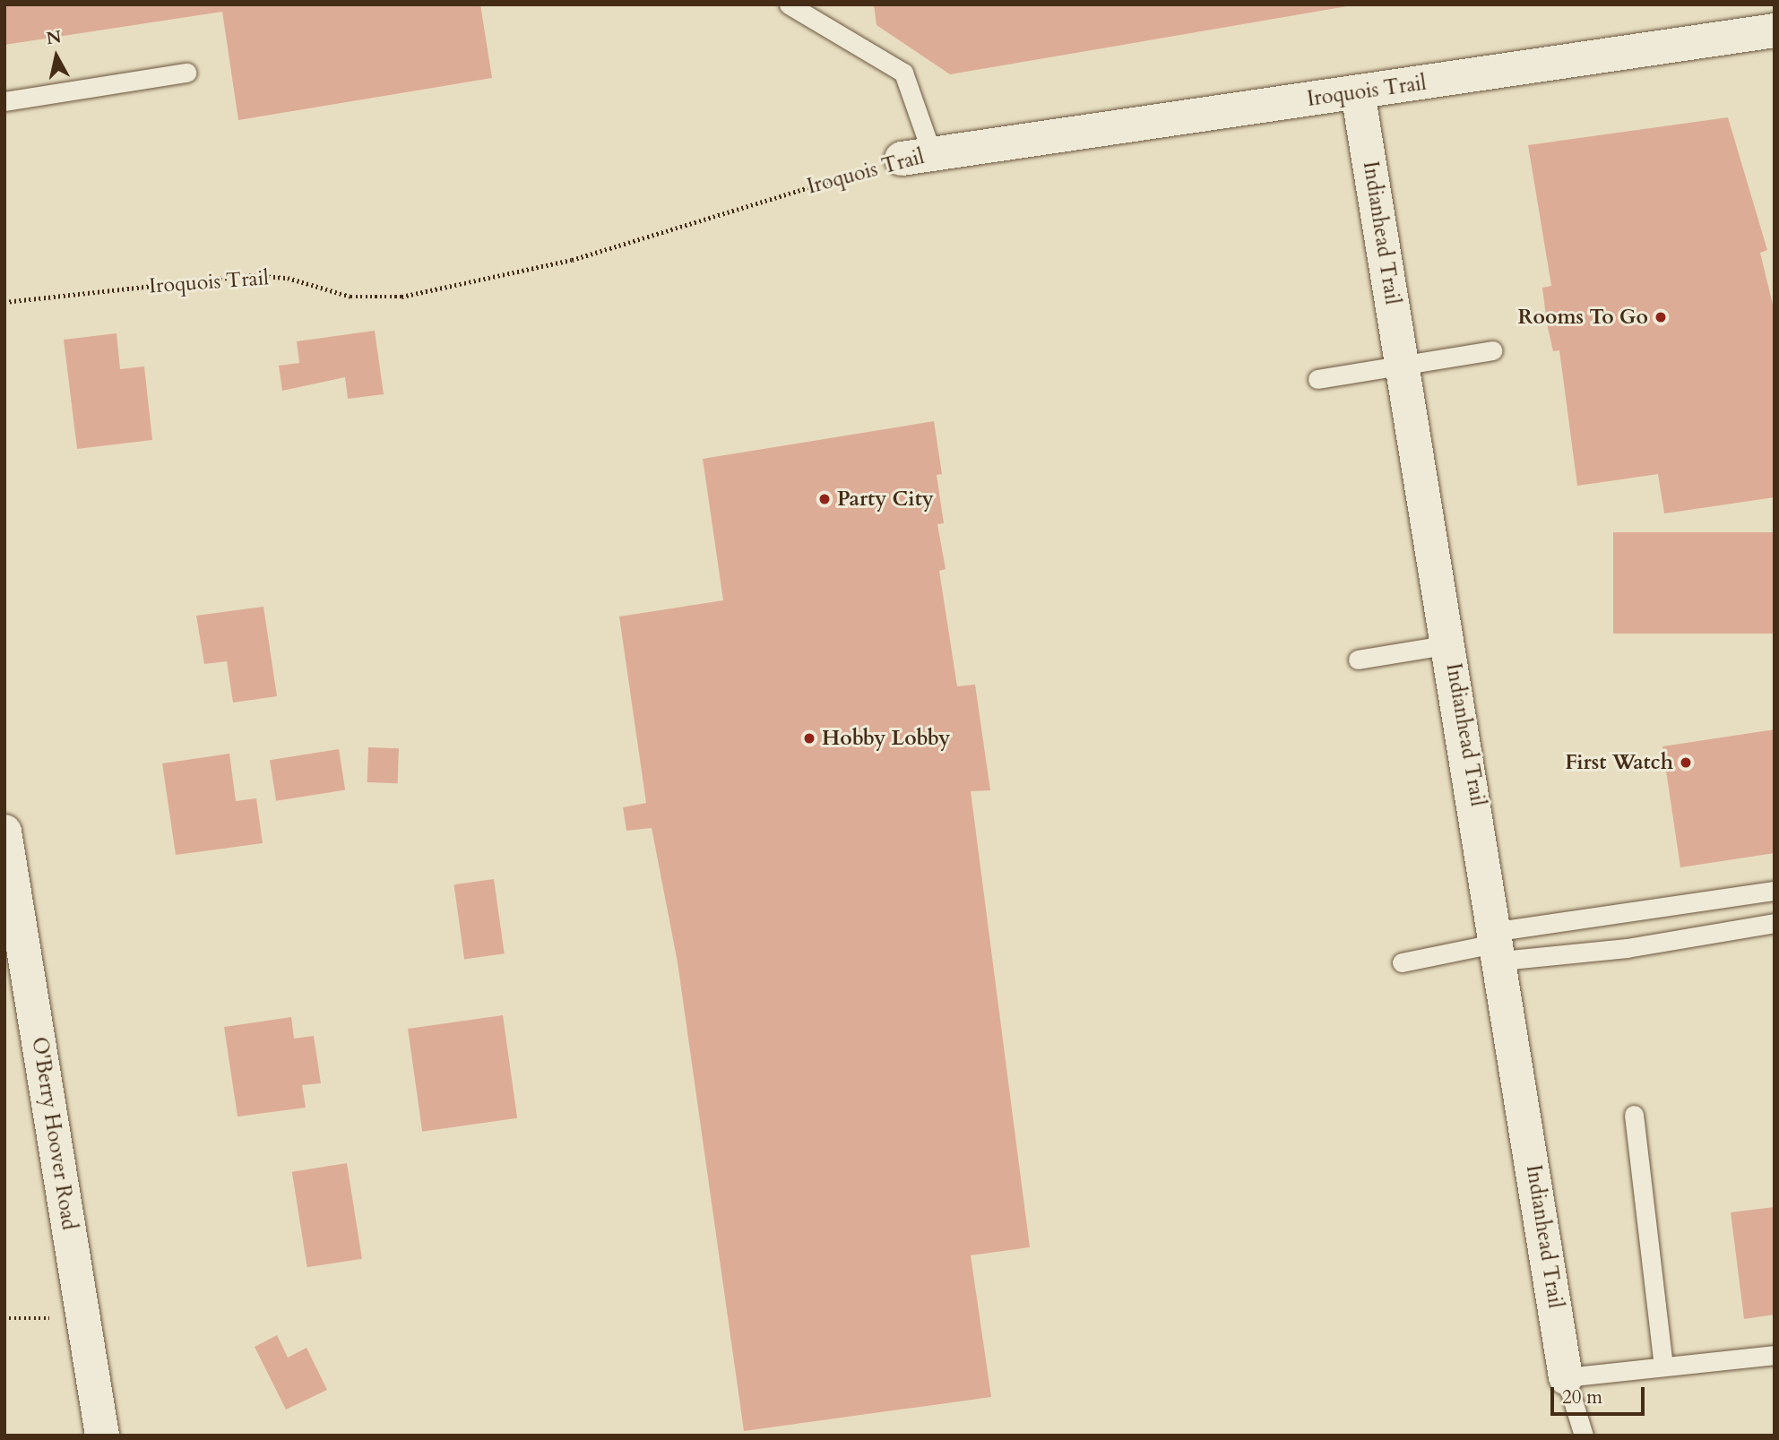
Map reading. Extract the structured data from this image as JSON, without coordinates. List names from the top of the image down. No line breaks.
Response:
{"streets":{"street":["Iroquois Trail","Indianhead Trail","O'Berry Hoover Road"]},"crossings":[["Iroquois Trail","Indianhead Trail"]],"places":["Rooms To Go","Party City","Hobby Lobby","First Watch"],"scale_bar":"20 m","north":"top"}
